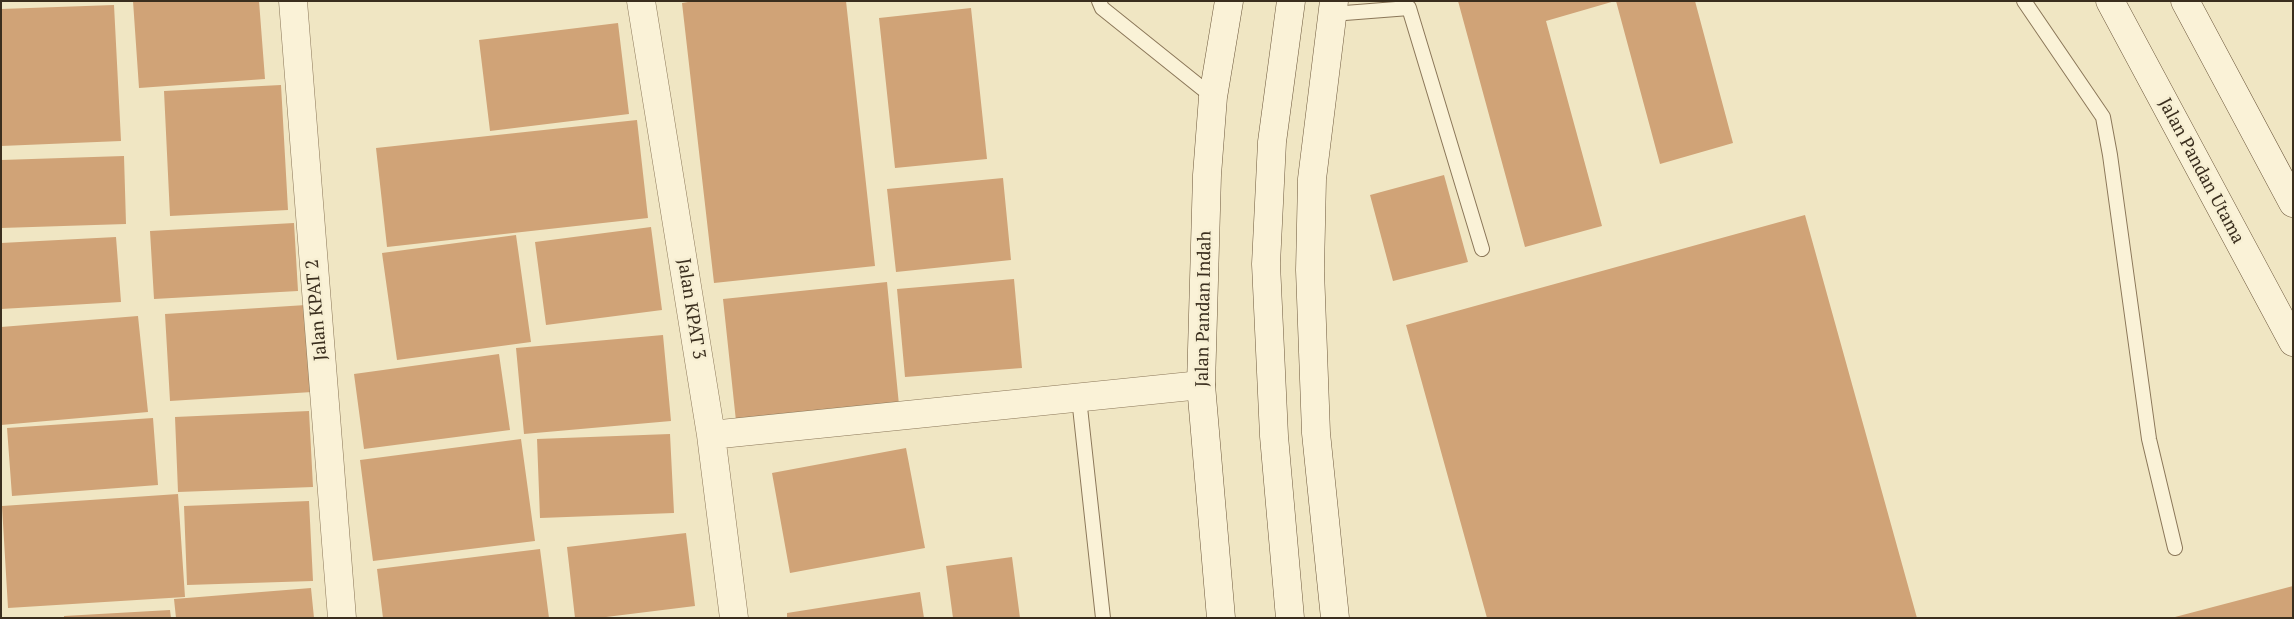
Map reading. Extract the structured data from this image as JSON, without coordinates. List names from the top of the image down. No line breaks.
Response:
{"streets":{"main road":["Jalan Pandan Utama","Jalan KPAT 3","Jalan Pandan Indah","Jalan KPAT 2"]}}
